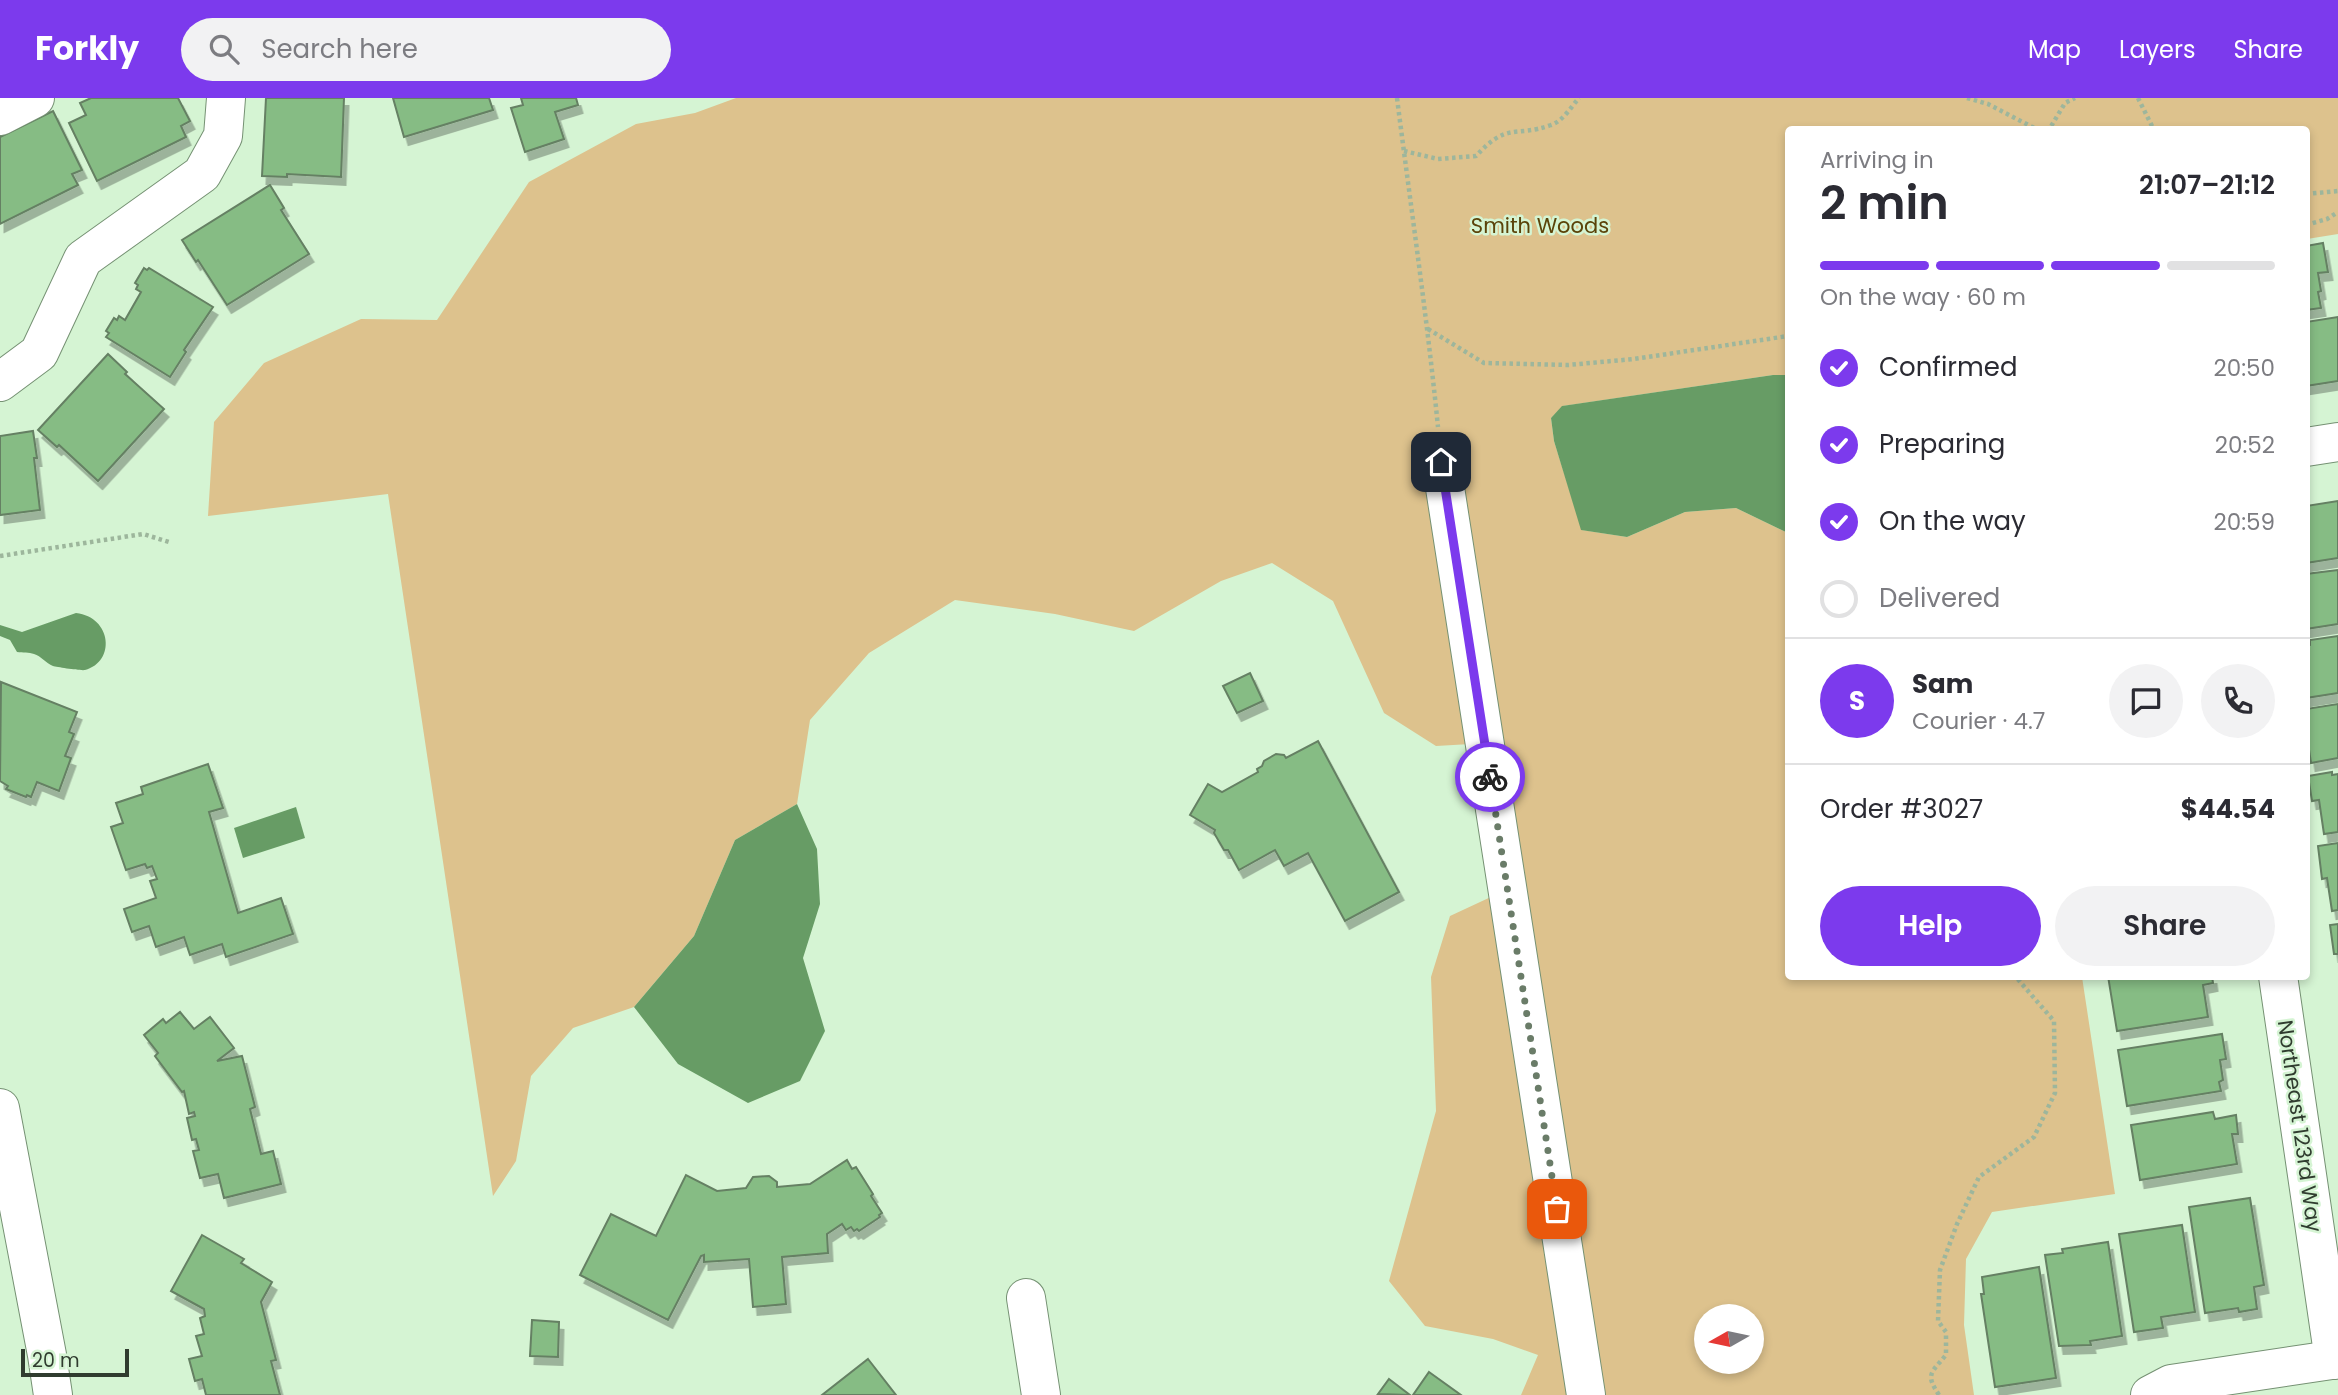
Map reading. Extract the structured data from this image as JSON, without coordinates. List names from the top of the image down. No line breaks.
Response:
{"streets":{"street":["Northeast 123rd Way"]},"parks":["Smith Woods"],"scale_bar":"20 m","north":"left","page":{"header":"Forkly","search":"Search here","nav":["Map","Layers","Share"],"heading":["2 min","Arriving in","21:07–21:12"],"panel":["Sam","Courier · 4.7","Order #3027","$44.54"],"bar":"On the way · 60 m","list":[["Confirmed","20:50"],["Preparing","20:52"],["On the way","20:59"],"Delivered"],"round":"S","buttons":["Help","Share"],"scale":"20 m"}}
